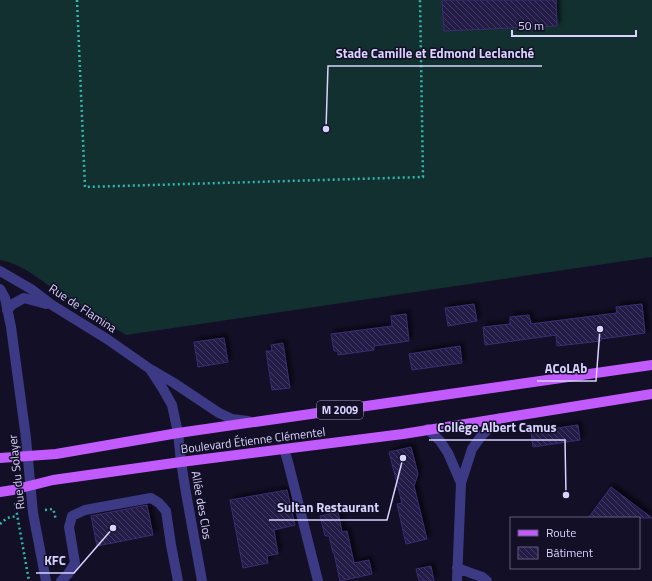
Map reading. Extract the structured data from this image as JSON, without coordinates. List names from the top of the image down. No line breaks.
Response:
{"streets":{"main road":["M 2009","Boulevard Étienne Clémentel"],"street":["Rue de Flamina","Rue du Solayer","Allée des Clos"]},"crossings":[["Rue de Flamina","Boulevard Étienne Clémentel"],["Rue de Flamina","Allée des Clos"],["Boulevard Étienne Clémentel","Rue du Solayer"],["Boulevard Étienne Clémentel","Allée des Clos"]],"places":["Stade Camille et Edmond Leclanché","ACoLAb","Sultan Restaurant","Collège Albert Camus","KFC"],"legend":["Route","Bâtiment"],"scale_bar":"50 m"}
